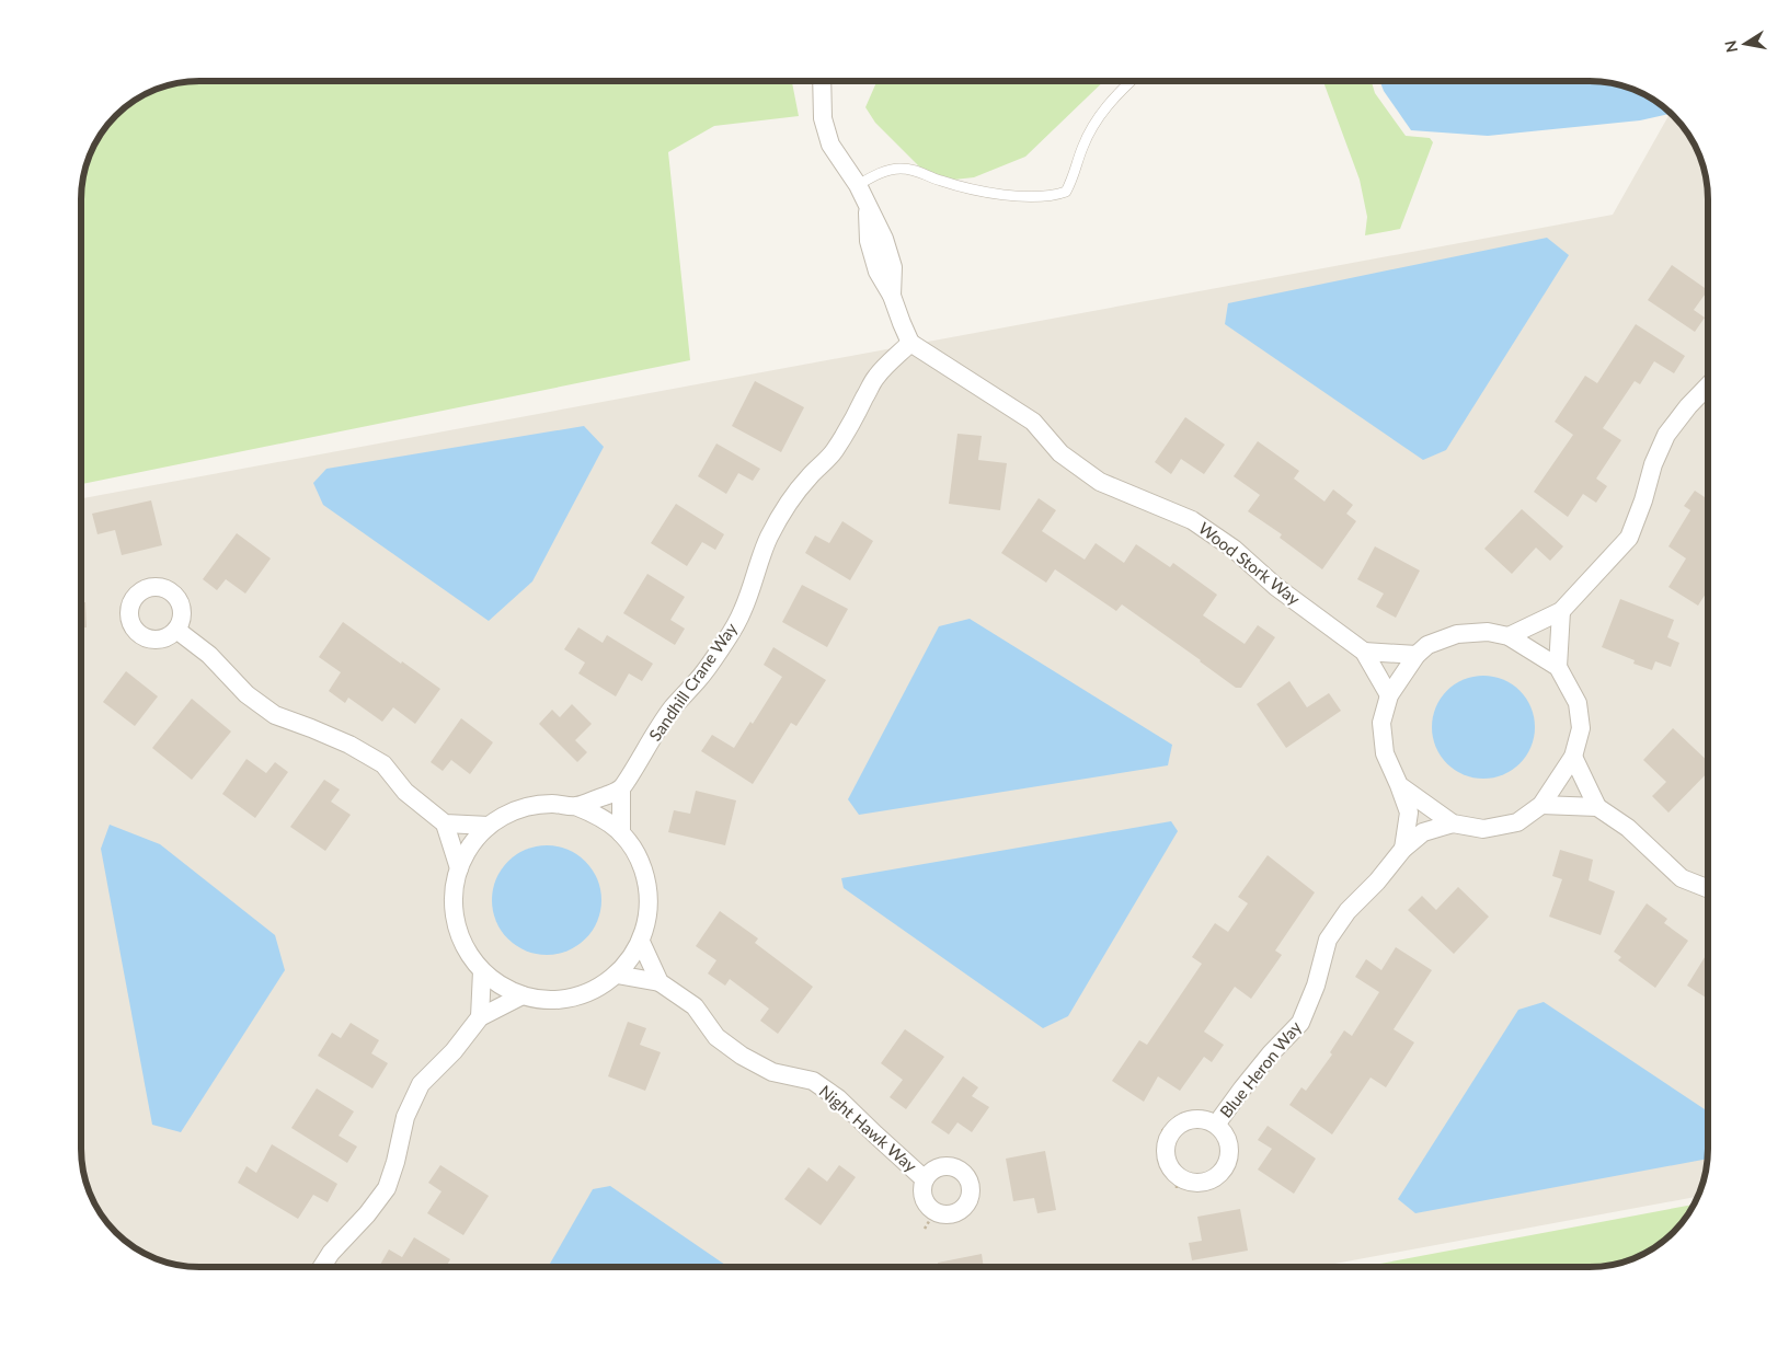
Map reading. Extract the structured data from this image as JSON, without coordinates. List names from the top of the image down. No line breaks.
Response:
{"streets":{"street":["Wood Stork Way","Sandhill Crane Way","Blue Heron Way","Night Hawk Way"]},"crossings":[["Wood Stork Way","Sandhill Crane Way"],["Wood Stork Way","Blue Heron Way"]],"north":"left"}
